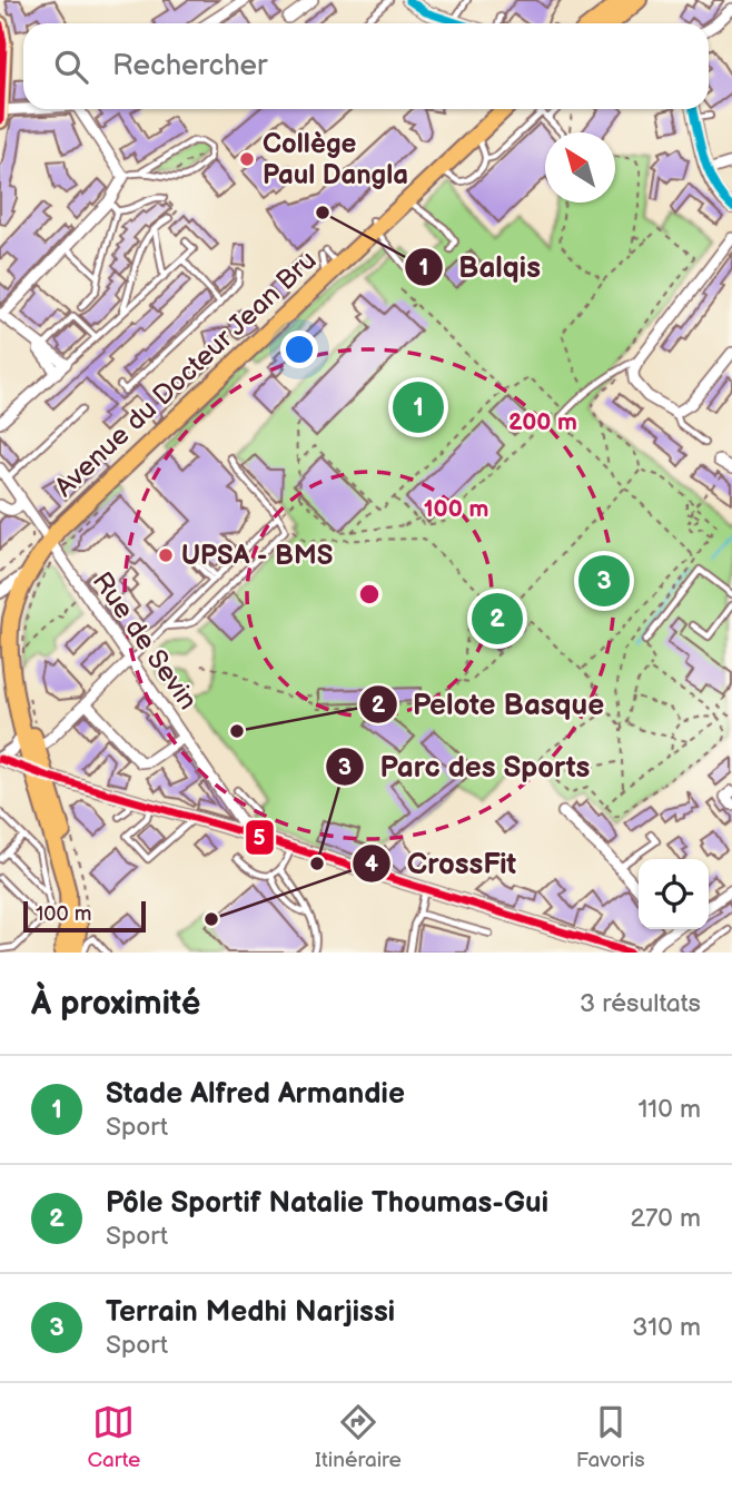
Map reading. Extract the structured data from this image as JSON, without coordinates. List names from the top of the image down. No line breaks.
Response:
{"streets":{"main road":["Avenue du Docteur Jean Bru"],"street":["Rue de Sevin"]},"crossings":[["Avenue du Docteur Jean Bru","Rue de Sevin"]],"places":["Collège Paul Dangla","Balqis","UPSA - BMS","Pelote Basque","Parc des Sports","CrossFit"],"lines":["transit line 4","transit line 5"],"scale_bar":"100 m","north":"top left","page":{"search":"Rechercher","pins":["1","3","2"],"scale":"100 m","heading":["À proximité","3 résultats"],"list":[{"mark":"1","name":"Stade Alfred Armandie","note":"Sport","value":"110 m"},{"mark":"2","name":"Pôle Sportif Natalie Thoumas-Gui","note":"Sport","value":"270 m"},{"mark":"3","name":"Terrain Medhi Narjissi","note":"Sport","value":"310 m"}],"nav":["Carte","Itinéraire","Favoris"]},"rings":["200 m","100 m"]}
